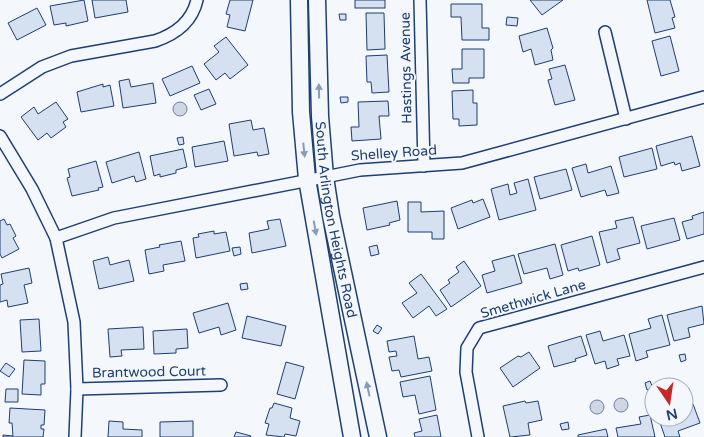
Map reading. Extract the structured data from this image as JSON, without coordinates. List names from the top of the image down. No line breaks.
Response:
{"streets":{"main road":["South Arlington Heights Road"],"street":["Hastings Avenue","Shelley Road","Smethwick Lane","Brantwood Court"]},"crossings":[["Hastings Avenue","Shelley Road"],["Shelley Road","South Arlington Heights Road"]],"north":"bottom"}
